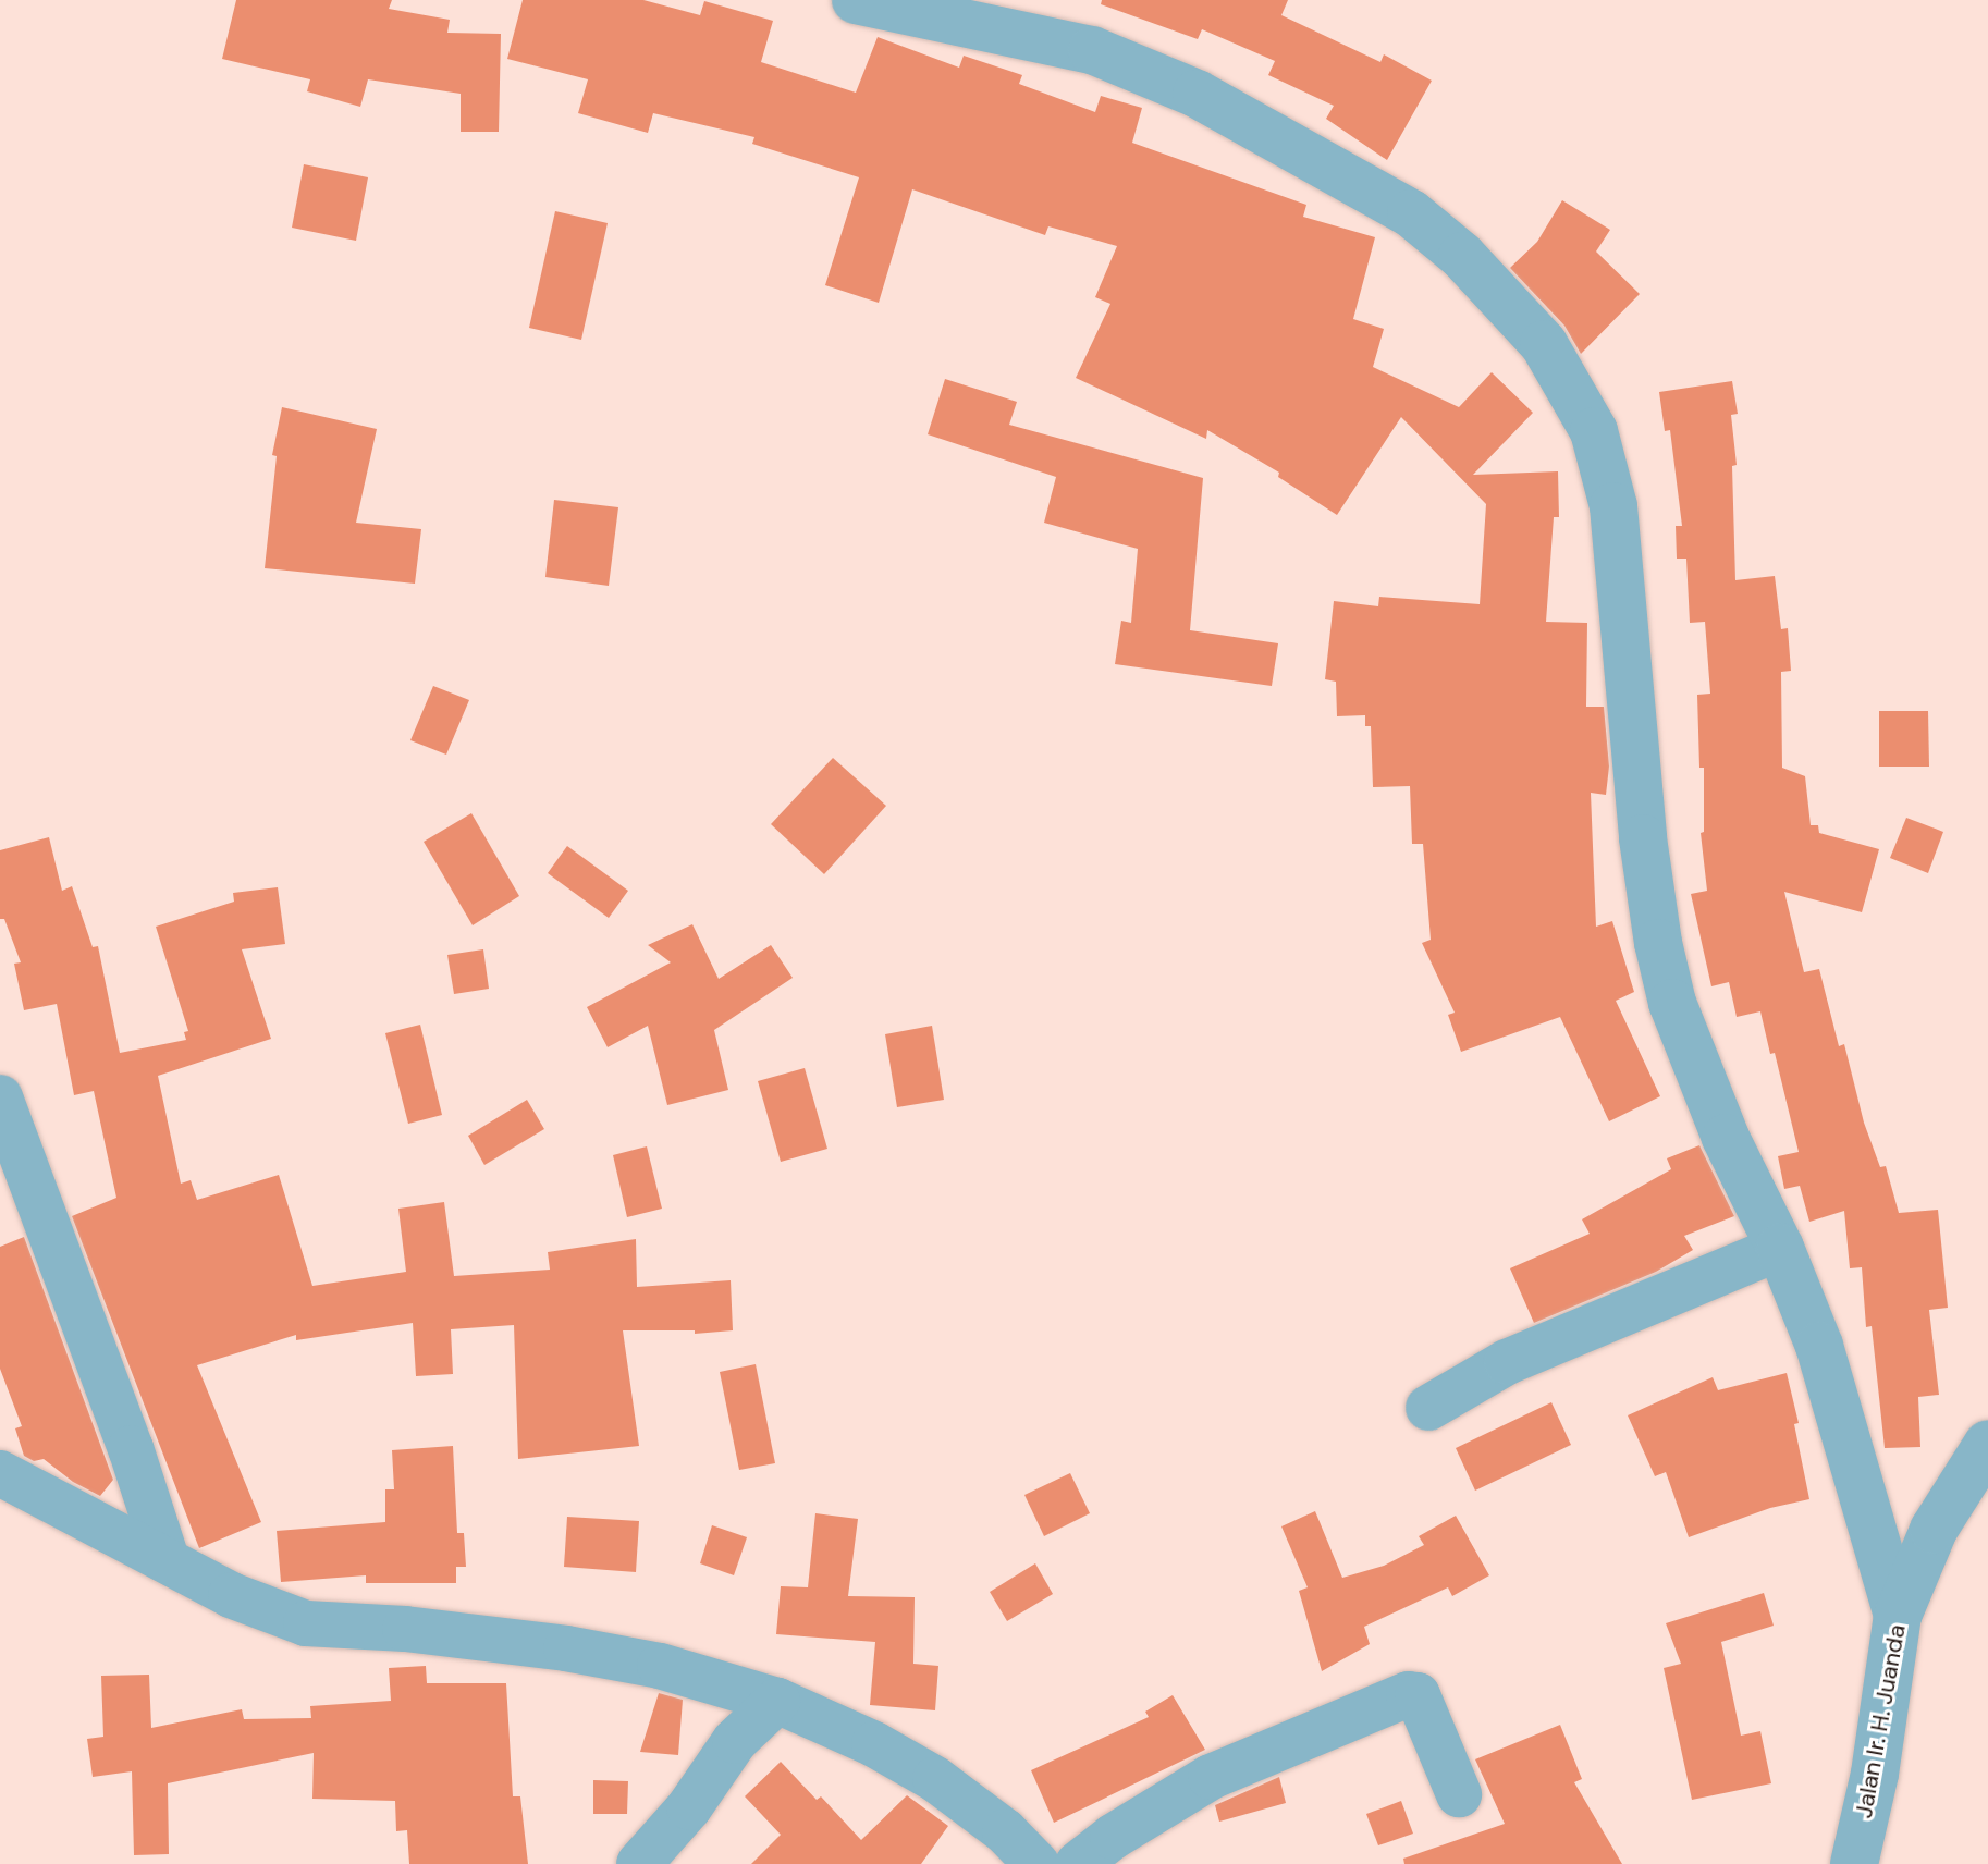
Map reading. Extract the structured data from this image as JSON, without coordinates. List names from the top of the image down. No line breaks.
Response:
{"streets":{"street":["Jalan Ir. H. Juanda"]}}
